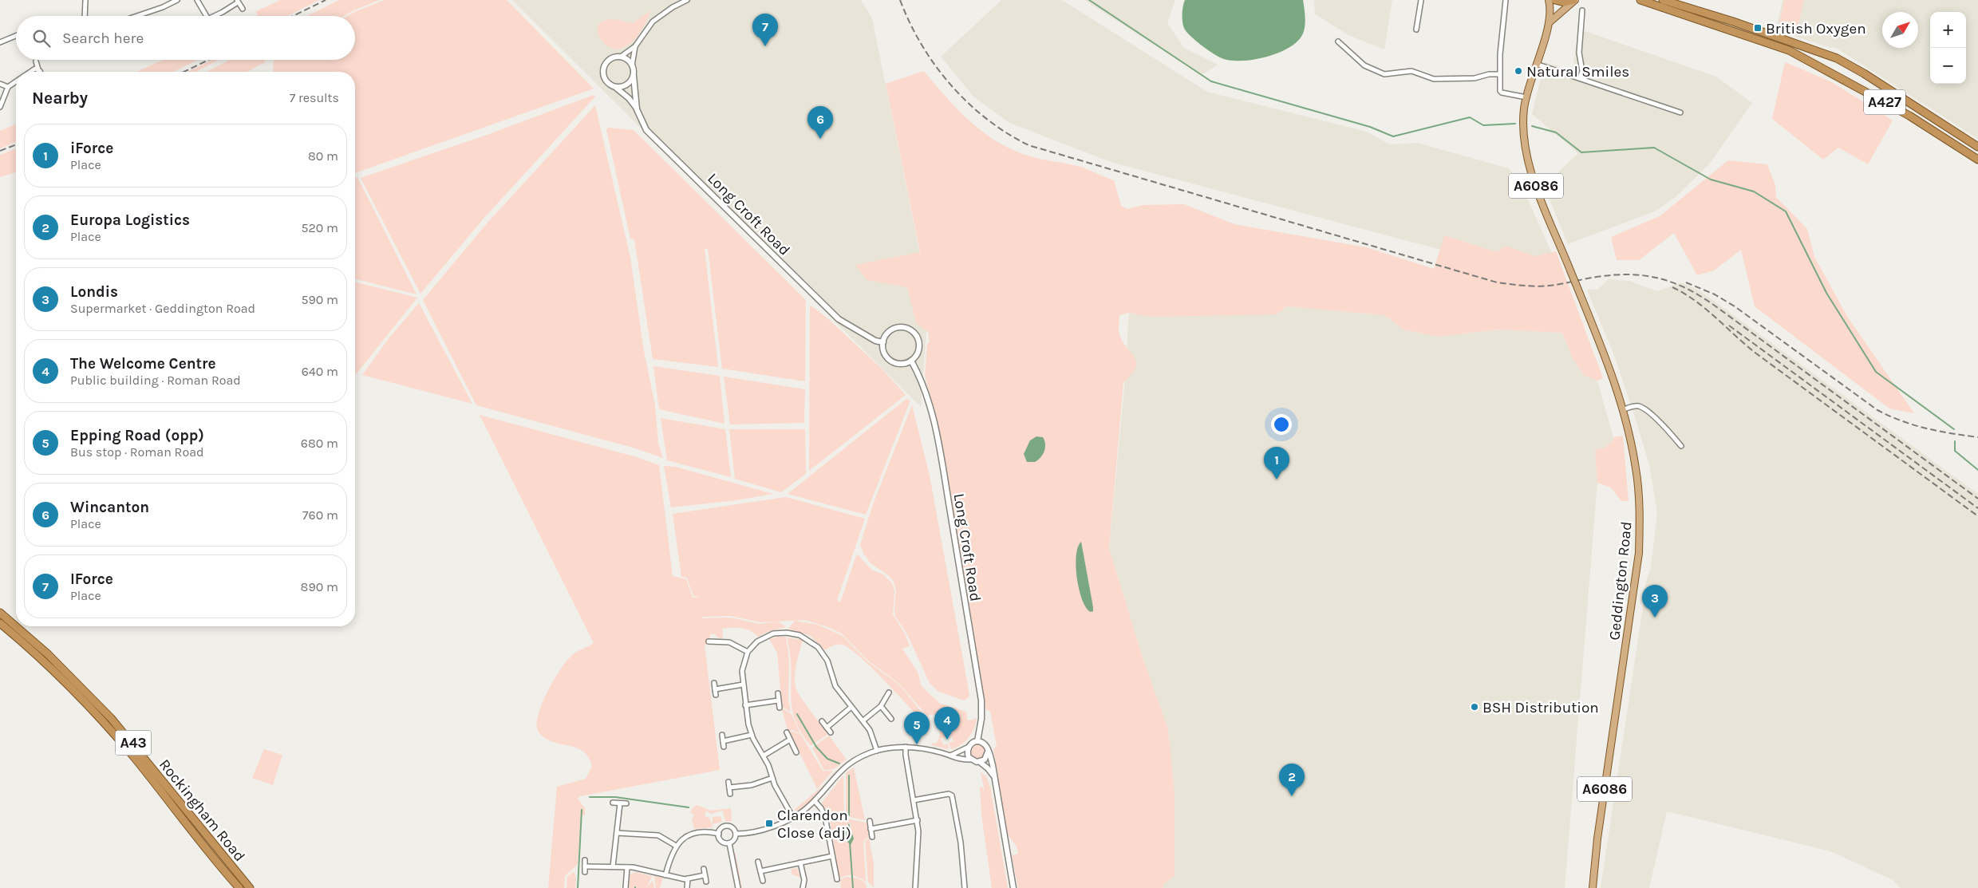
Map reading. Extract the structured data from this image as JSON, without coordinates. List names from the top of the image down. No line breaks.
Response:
{"streets":{"highway":["A427","A43","Rockingham Road"],"main road":["A6086","Geddington Road"],"street":["Long Croft Road"]},"crossings":[["A6086","Geddington Road"]],"places":{"transit":["British Oxygen","Clarendon Close (adj)"],"other":["Natural Smiles","BSH Distribution"]},"north":"top right","page":{"map_buttons":["+","−"],"pins":["7","6","1","3","4","5","2"],"search":"Search here","heading":["Nearby","7 results"],"list":[{"mark":"1","name":"iForce","note":"Place","value":"80 m"},{"mark":"2","name":"Europa Logistics","note":"Place","value":"520 m"},{"mark":"3","name":"Londis","note":"Supermarket · Geddington Road","value":"590 m"},{"mark":"4","name":"The Welcome Centre","note":"Public building · Roman Road","value":"640 m"},{"mark":"5","name":"Epping Road (opp)","note":"Bus stop · Roman Road","value":"680 m"},{"mark":"6","name":"Wincanton","note":"Place","value":"760 m"},{"mark":"7","name":"IForce","note":"Place","value":"890 m"}]}}
